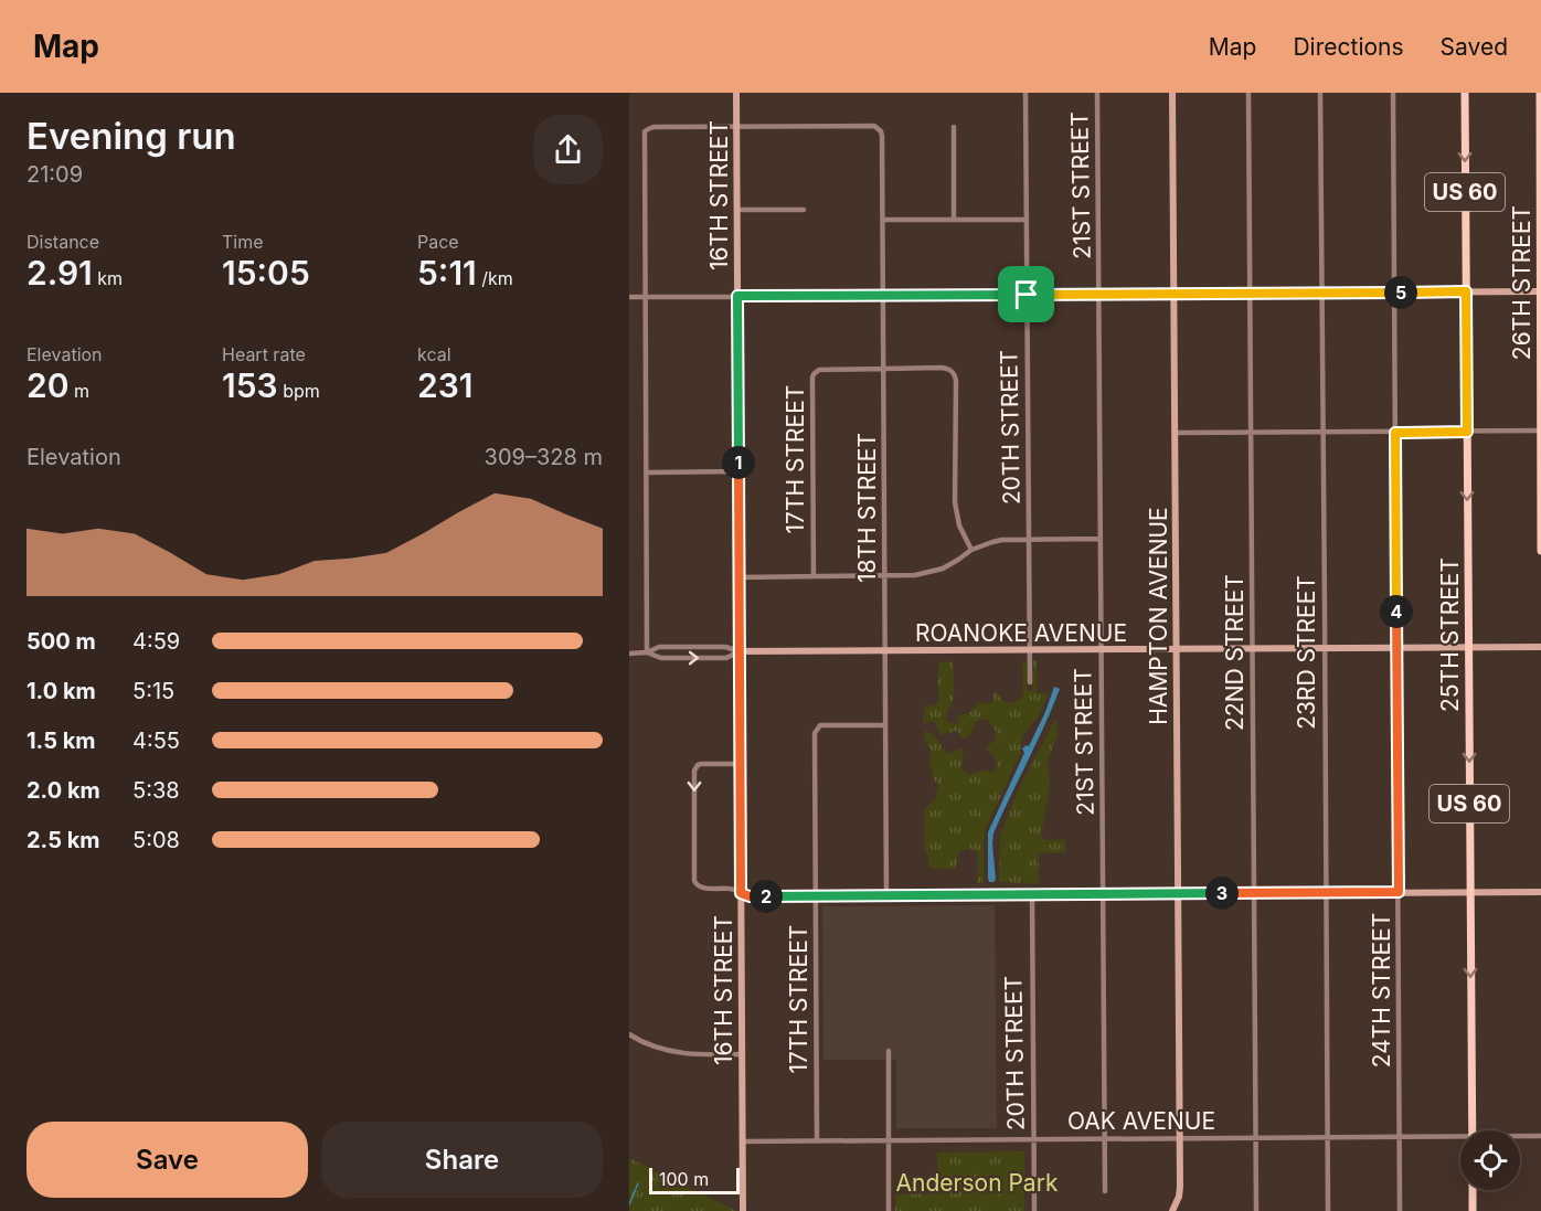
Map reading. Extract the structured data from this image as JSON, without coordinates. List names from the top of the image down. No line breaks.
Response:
{"streets":{"main road":["US 60","26TH STREET","25TH STREET"],"street":["21ST STREET","16TH STREET","20TH STREET","17TH STREET","18TH STREET","HAMPTON AVENUE","ROANOKE AVENUE","22ND STREET","23RD STREET","24TH STREET","OAK AVENUE"]},"crossings":[["21ST STREET","ROANOKE AVENUE"],["21ST STREET","OAK AVENUE"],["16TH STREET","18TH STREET"],["16TH STREET","ROANOKE AVENUE"],["16TH STREET","OAK AVENUE"],["20TH STREET","ROANOKE AVENUE"],["20TH STREET","OAK AVENUE"],["17TH STREET","18TH STREET"],["17TH STREET","OAK AVENUE"],["18TH STREET","ROANOKE AVENUE"],["HAMPTON AVENUE","ROANOKE AVENUE"],["HAMPTON AVENUE","OAK AVENUE"],["ROANOKE AVENUE","25TH STREET"],["ROANOKE AVENUE","22ND STREET"],["ROANOKE AVENUE","23RD STREET"],["ROANOKE AVENUE","24TH STREET"],["22ND STREET","OAK AVENUE"],["23RD STREET","OAK AVENUE"],["24TH STREET","OAK AVENUE"]],"one_way":["25TH STREET"],"parks":["Anderson Park"],"scale_bar":"100 m","page":{"header":"Map","nav":["Map","Directions","Saved"],"heading":["Evening run","21:09"],"stats":[["Distance","2.91 km"],["Time","15:05"],["Pace","5:11 /km"],["Elevation","20 m"],["Heart rate","153 bpm"],["kcal","231"]],"pins":["5","1","4","3","2"],"chart":["Elevation","309–328 m"],"list":[{"name":"500 m","note":"4:59"},{"name":"1.0 km","note":"5:15"},{"name":"1.5 km","note":"4:55"},{"name":"2.0 km","note":"5:38"},{"name":"2.5 km","note":"5:08"}],"buttons":["Save","Share"],"scale":"100 m"}}
